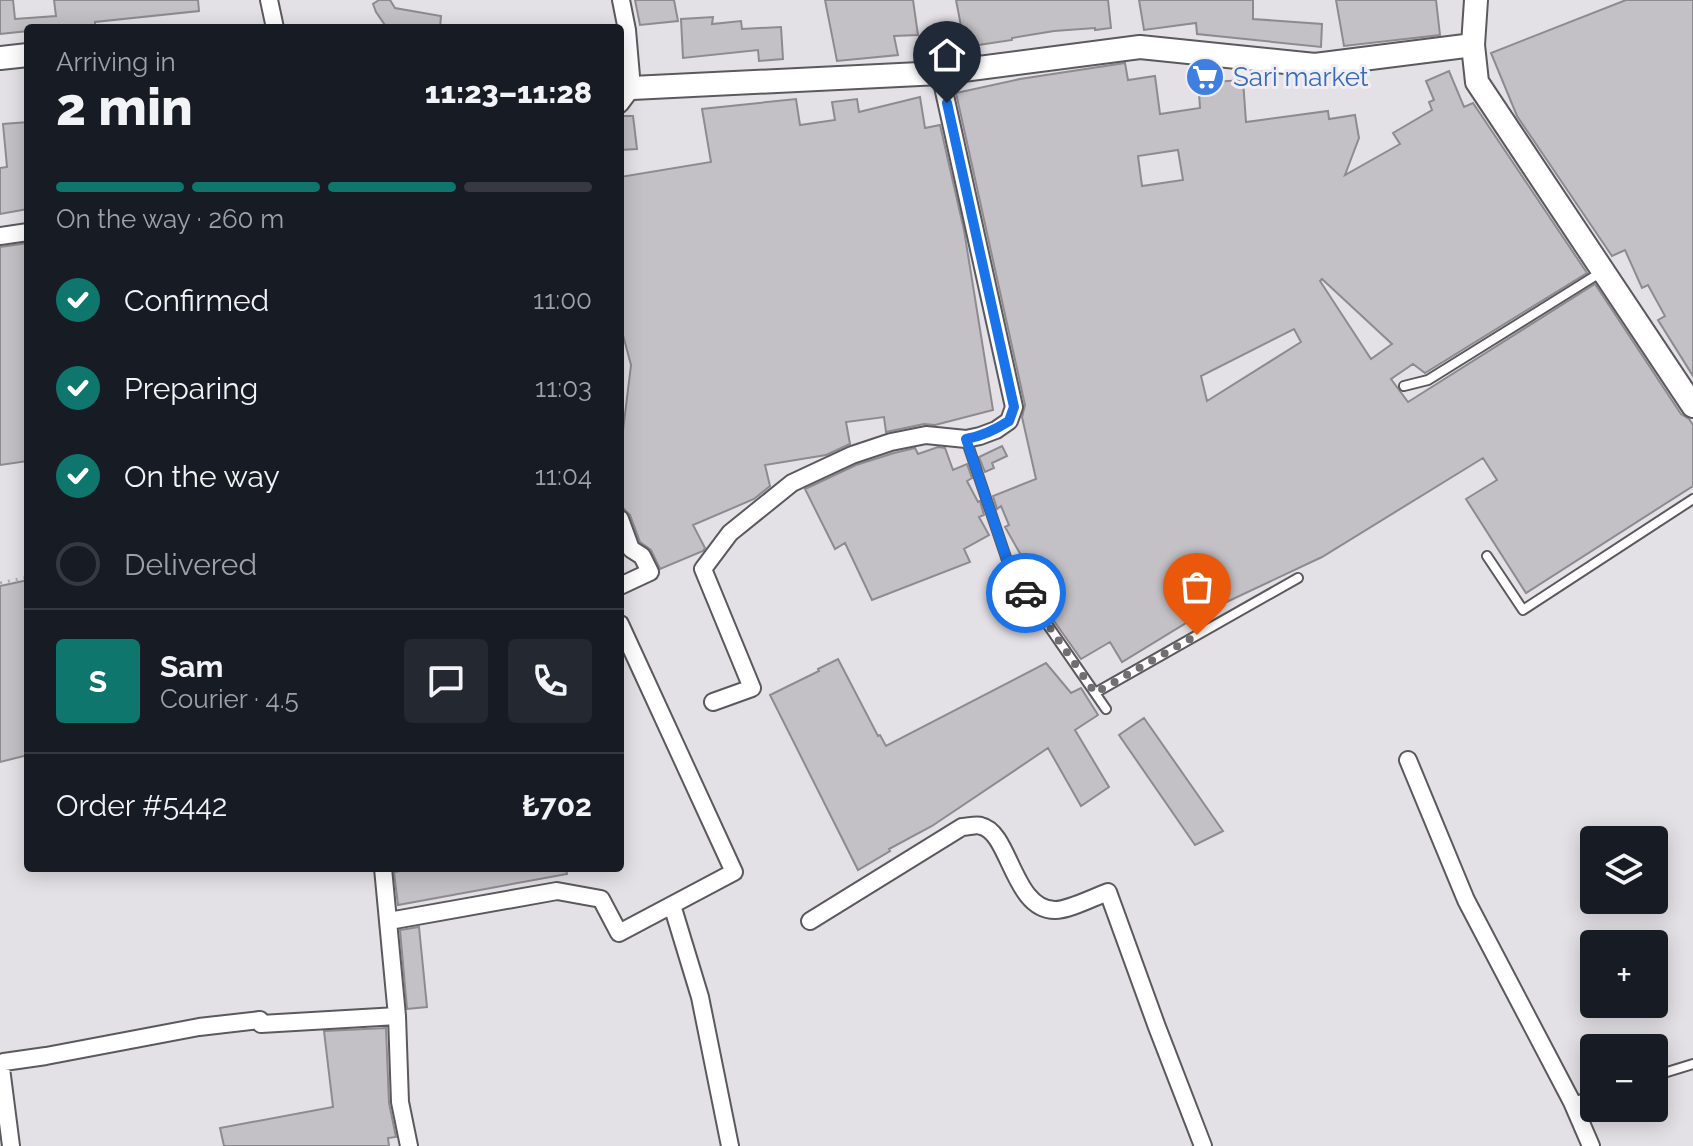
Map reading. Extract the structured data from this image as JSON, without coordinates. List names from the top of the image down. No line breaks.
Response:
{"places":{"supermarket":["Sari market"]},"page":{"heading":["2 min","Arriving in","11:23–11:28"],"panel":["Sam","Courier · 4.5","Order #5442","₺702"],"bar":"On the way · 260 m","list":[["Confirmed","11:00"],["Preparing","11:03"],["On the way","11:04"],"Delivered"],"round":"S","map_buttons":["+","−"]}}
